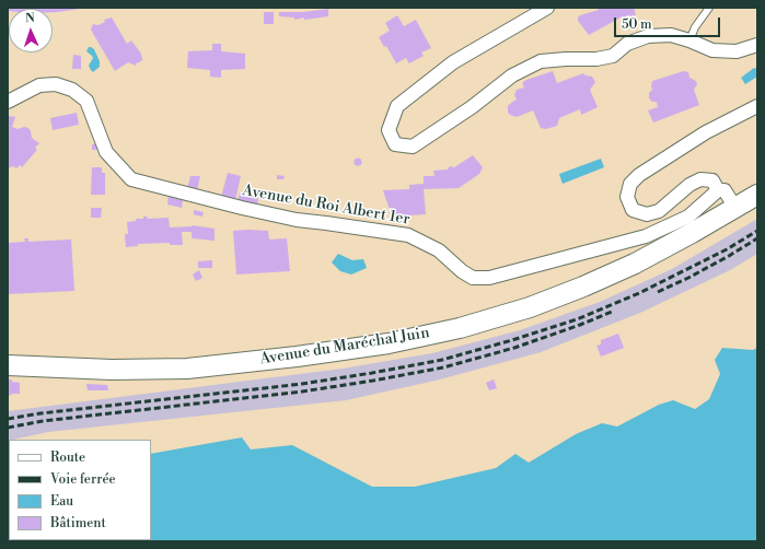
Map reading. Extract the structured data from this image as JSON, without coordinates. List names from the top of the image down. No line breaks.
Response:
{"streets":{"main road":["Avenue du Maréchal Juin"],"street":["Avenue du Roi Albert 1er"]},"legend":["Route","Voie ferrée","Eau","Bâtiment"],"scale_bar":"50 m","north":"top"}
